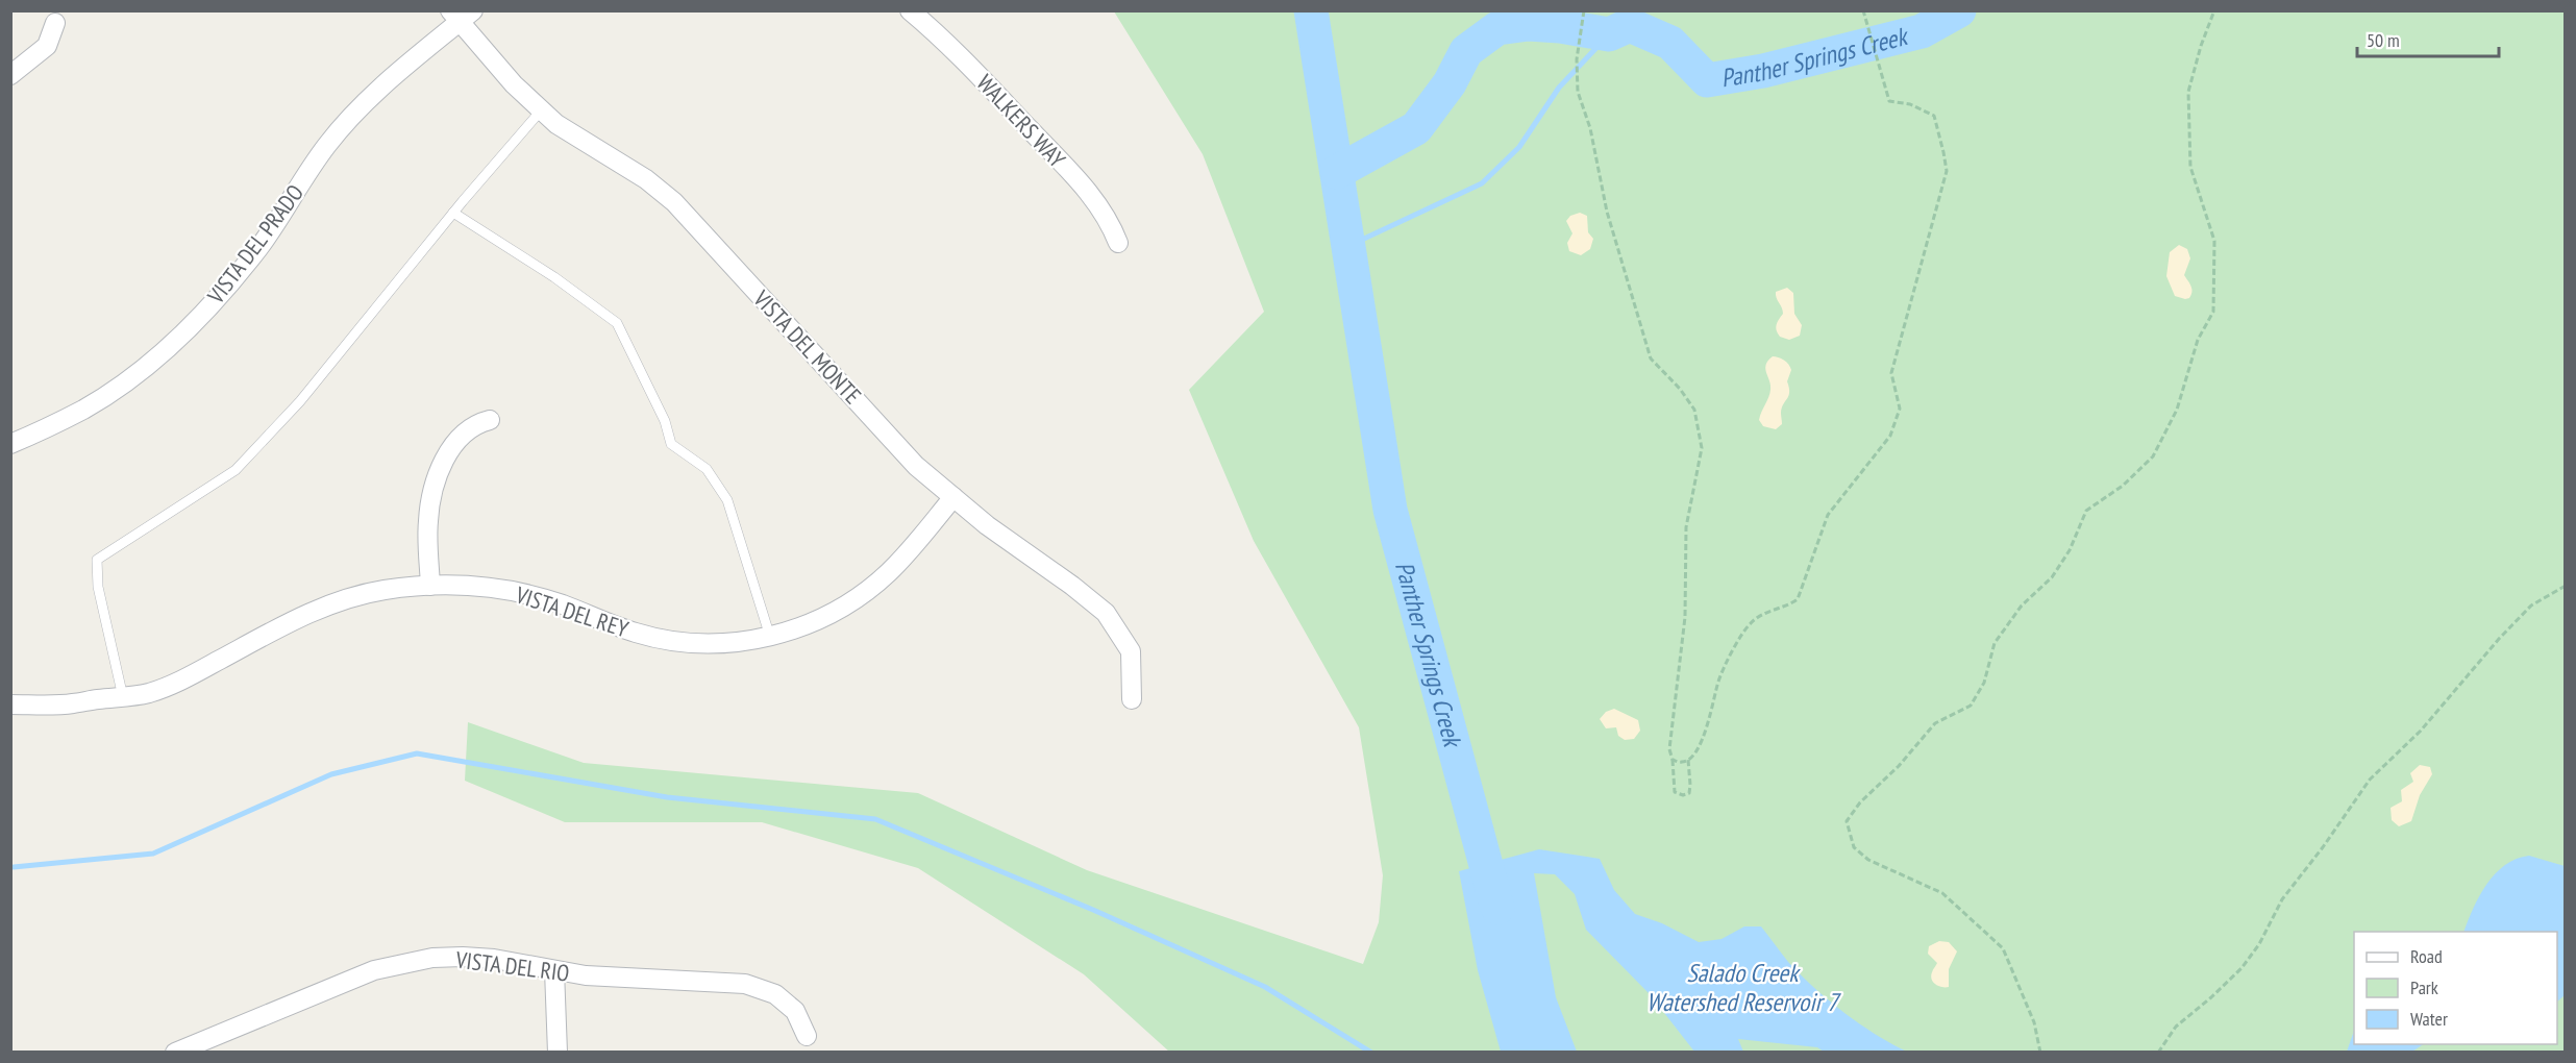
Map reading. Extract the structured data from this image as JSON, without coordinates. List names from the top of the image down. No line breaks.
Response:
{"streets":{"street":["WALKERS WAY","VISTA DEL PRADO","VISTA DEL MONTE","VISTA DEL REY","VISTA DEL RIO"]},"crossings":[["VISTA DEL PRADO","VISTA DEL MONTE"],["VISTA DEL MONTE","VISTA DEL REY"]],"water":["Panther Springs Creek","Salado Creek Watershed Reservoir 7"],"legend":["Road","Park","Water"],"scale_bar":"50 m"}
